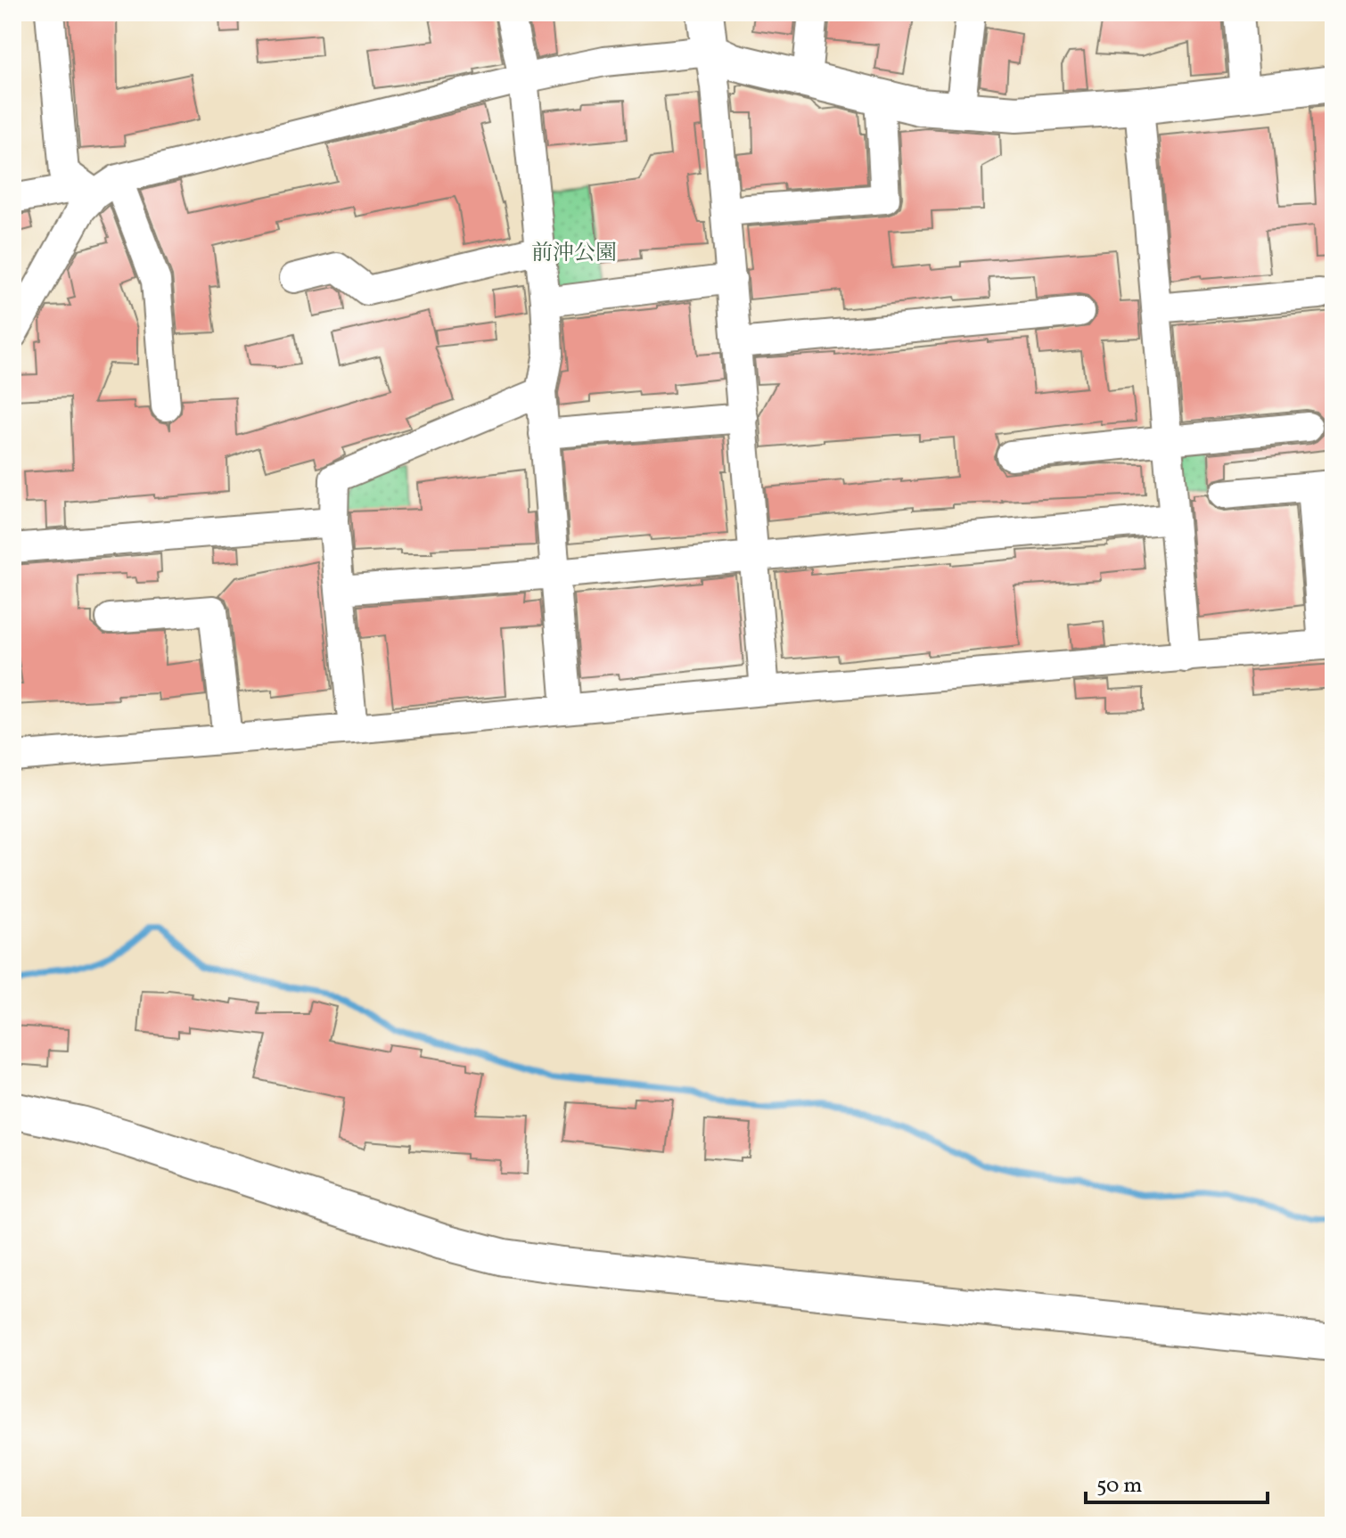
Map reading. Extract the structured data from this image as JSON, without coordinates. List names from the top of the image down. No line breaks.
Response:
{"parks":["前沖公園"],"scale_bar":"50 m"}
